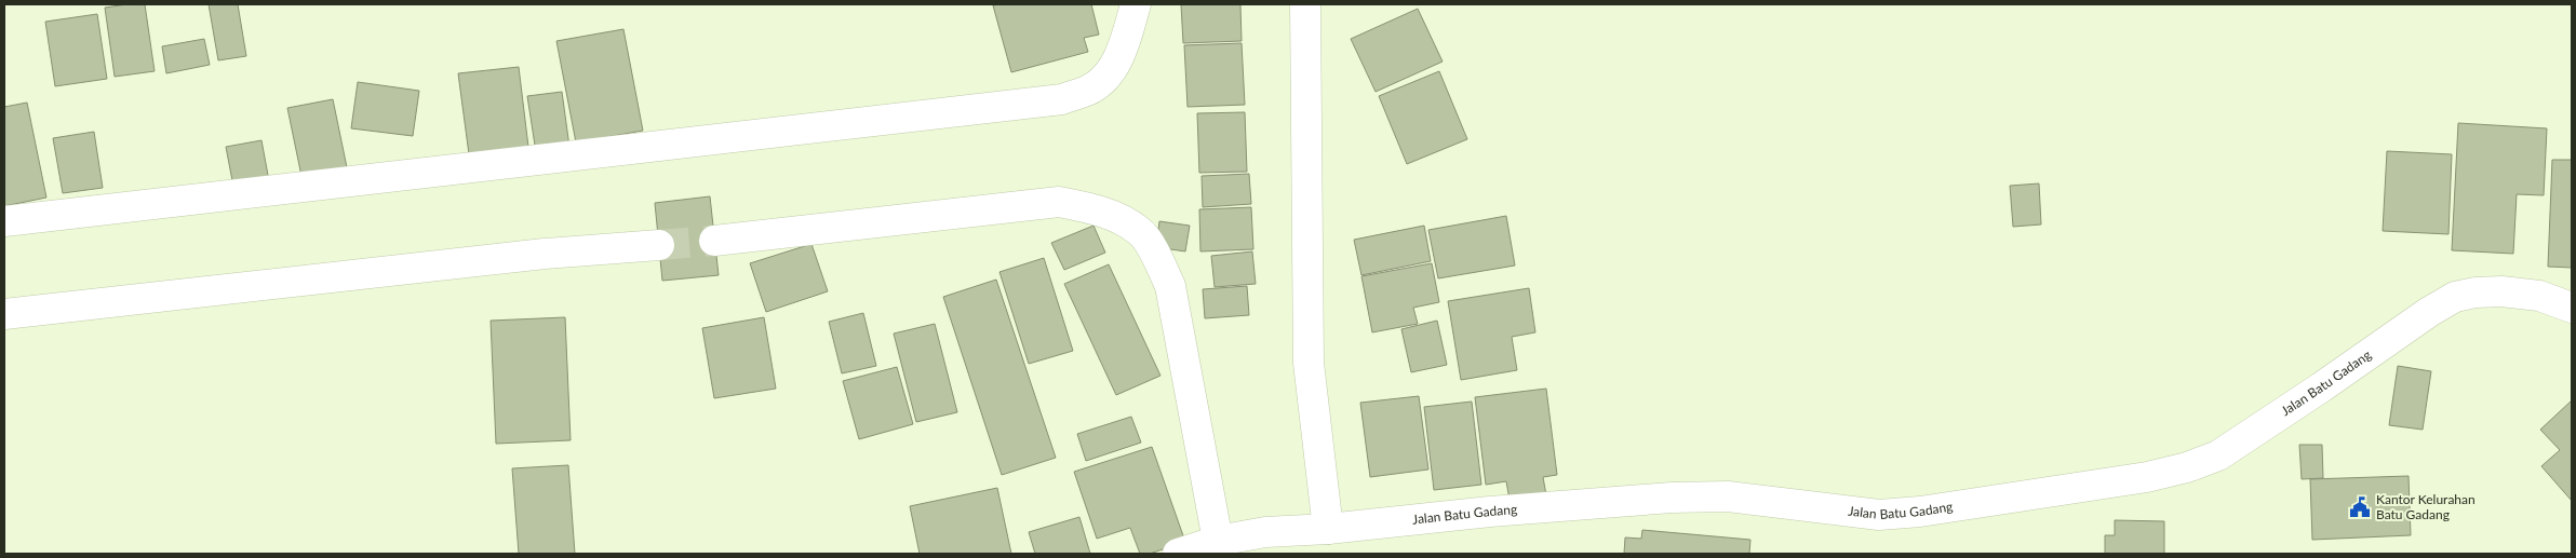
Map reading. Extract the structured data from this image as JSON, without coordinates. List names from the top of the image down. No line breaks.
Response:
{"streets":{"street":["Jalan Batu Gadang"]},"places":{"public building":["Kantor Kelurahan Batu Gadang"]}}
